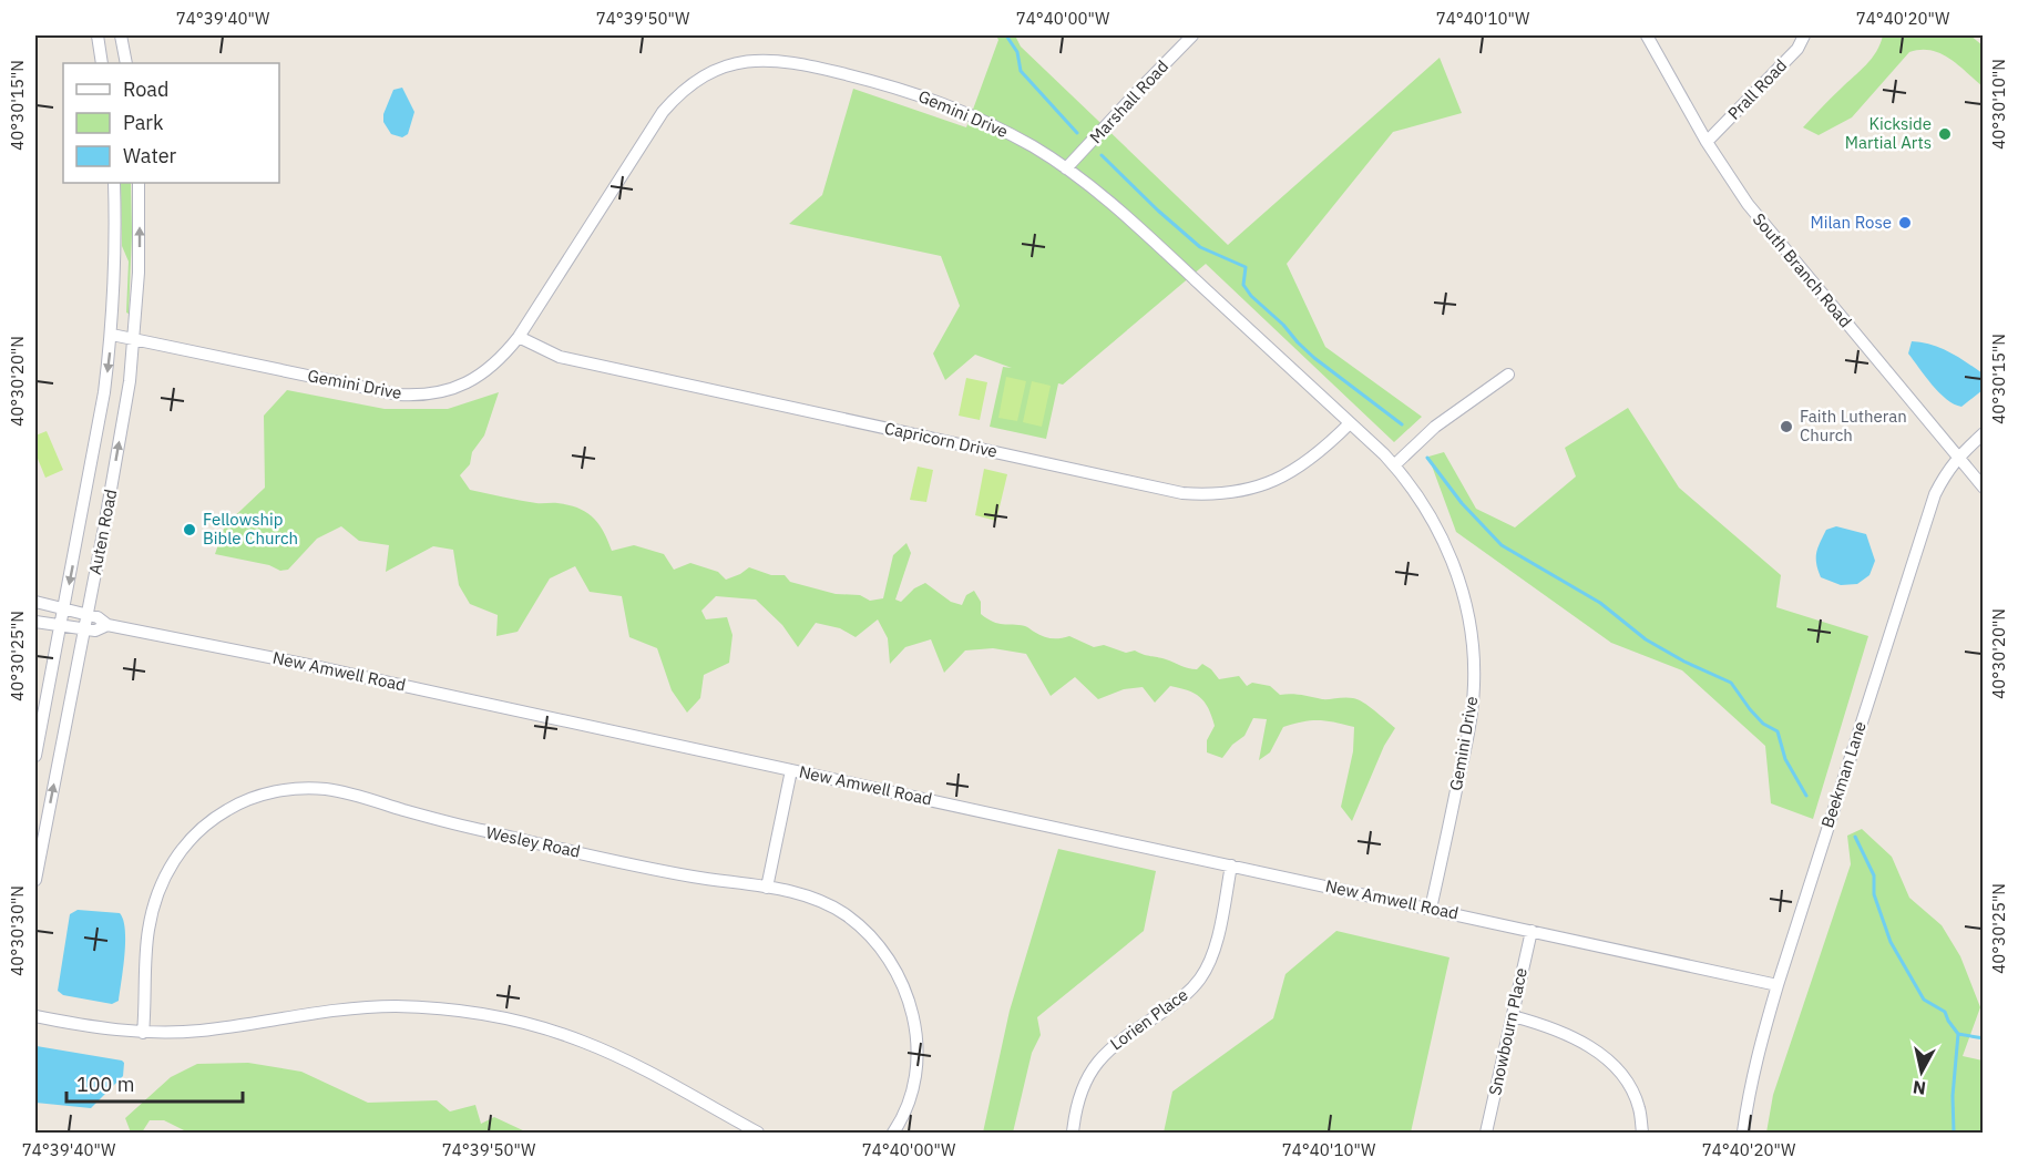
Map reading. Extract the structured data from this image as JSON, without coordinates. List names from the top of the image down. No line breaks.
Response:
{"streets":{"street":["Prall Road","Marshall Road","Gemini Drive","South Branch Road","Capricorn Drive","Auten Road","New Amwell Road","Beekman Lane","Wesley Road","Lorien Place","Snowbourn Place"]},"crossings":[["Prall Road","South Branch Road"],["Marshall Road","Gemini Drive"],["Gemini Drive","Capricorn Drive"],["Gemini Drive","Auten Road"],["Gemini Drive","New Amwell Road"],["South Branch Road","Beekman Lane"],["Auten Road","New Amwell Road"],["New Amwell Road","Beekman Lane"],["New Amwell Road","Lorien Place"],["New Amwell Road","Snowbourn Place"]],"places":["Kickside Martial Arts","Milan Rose","Faith Lutheran Church","Fellowship Bible Church"],"legend":["Road","Park","Water"],"scale_bar":"100 m","north":"bottom","coordinates":["74°39'40\"W","74°39'50\"W","74°40'00\"W","74°40'10\"W","74°40'20\"W","40°30'10\"N","40°30'15\"N","40°30'20\"N","40°30'25\"N","40°30'30\"N"]}
